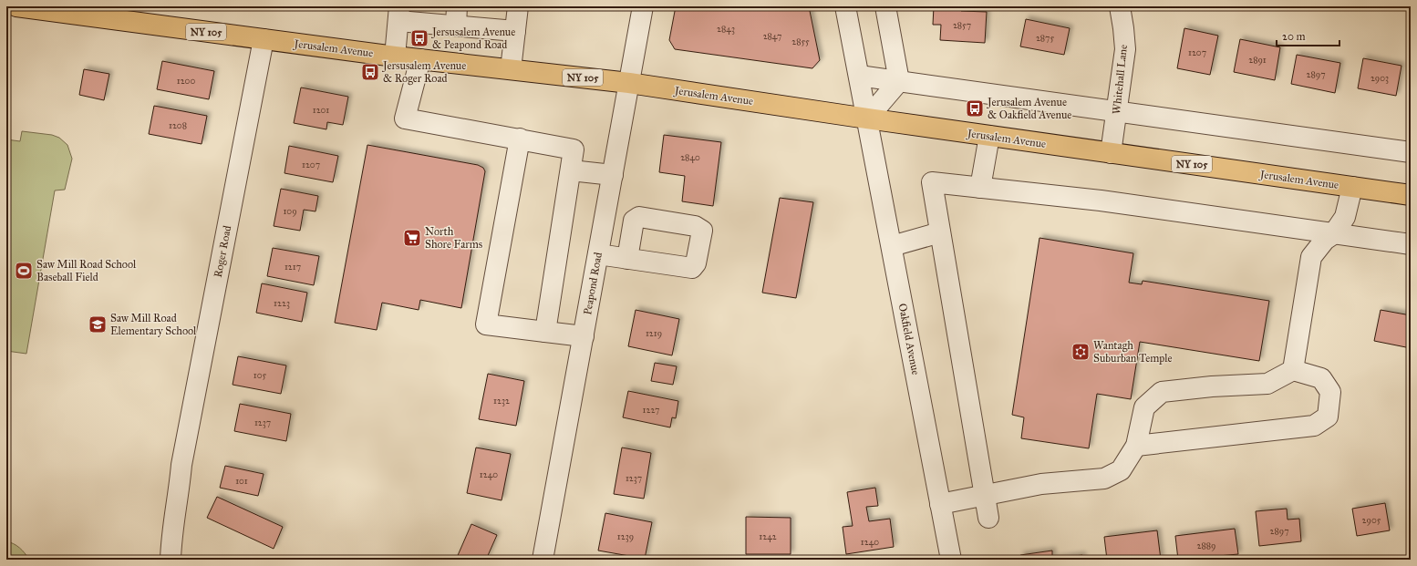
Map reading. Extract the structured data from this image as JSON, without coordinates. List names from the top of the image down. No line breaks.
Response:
{"streets":{"main road":["NY 105","Jerusalem Avenue"],"street":["Whitehall Lane","Roger Road","Peapond Road","Oakfield Avenue"]},"crossings":[["Jerusalem Avenue","Whitehall Lane"],["Jerusalem Avenue","Roger Road"],["Jerusalem Avenue","Peapond Road"],["Jerusalem Avenue","Oakfield Avenue"]],"places":{"bus stop":["Jersusalem Avenue & Peapond Road","Jersusalem Avenue & Roger Road","Jerusalem Avenue & Oakfield Avenue"],"supermarket":["North Shore Farms"],"sports":["Saw Mill Road School Baseball Field"],"school or university":["Saw Mill Road Elementary School"],"synagogue":["Wantagh Suburban Temple"]},"house_numbers":["2857","2843","2847","2875","2855","1207","2891","2897","2903","1200","1201","1208","2840","1207","109","1217","1223","1219","105","1232","1227","1237","1240","1237","101","2905","2897","1239","1242","1240","2889"],"scale_bar":"20 m"}
